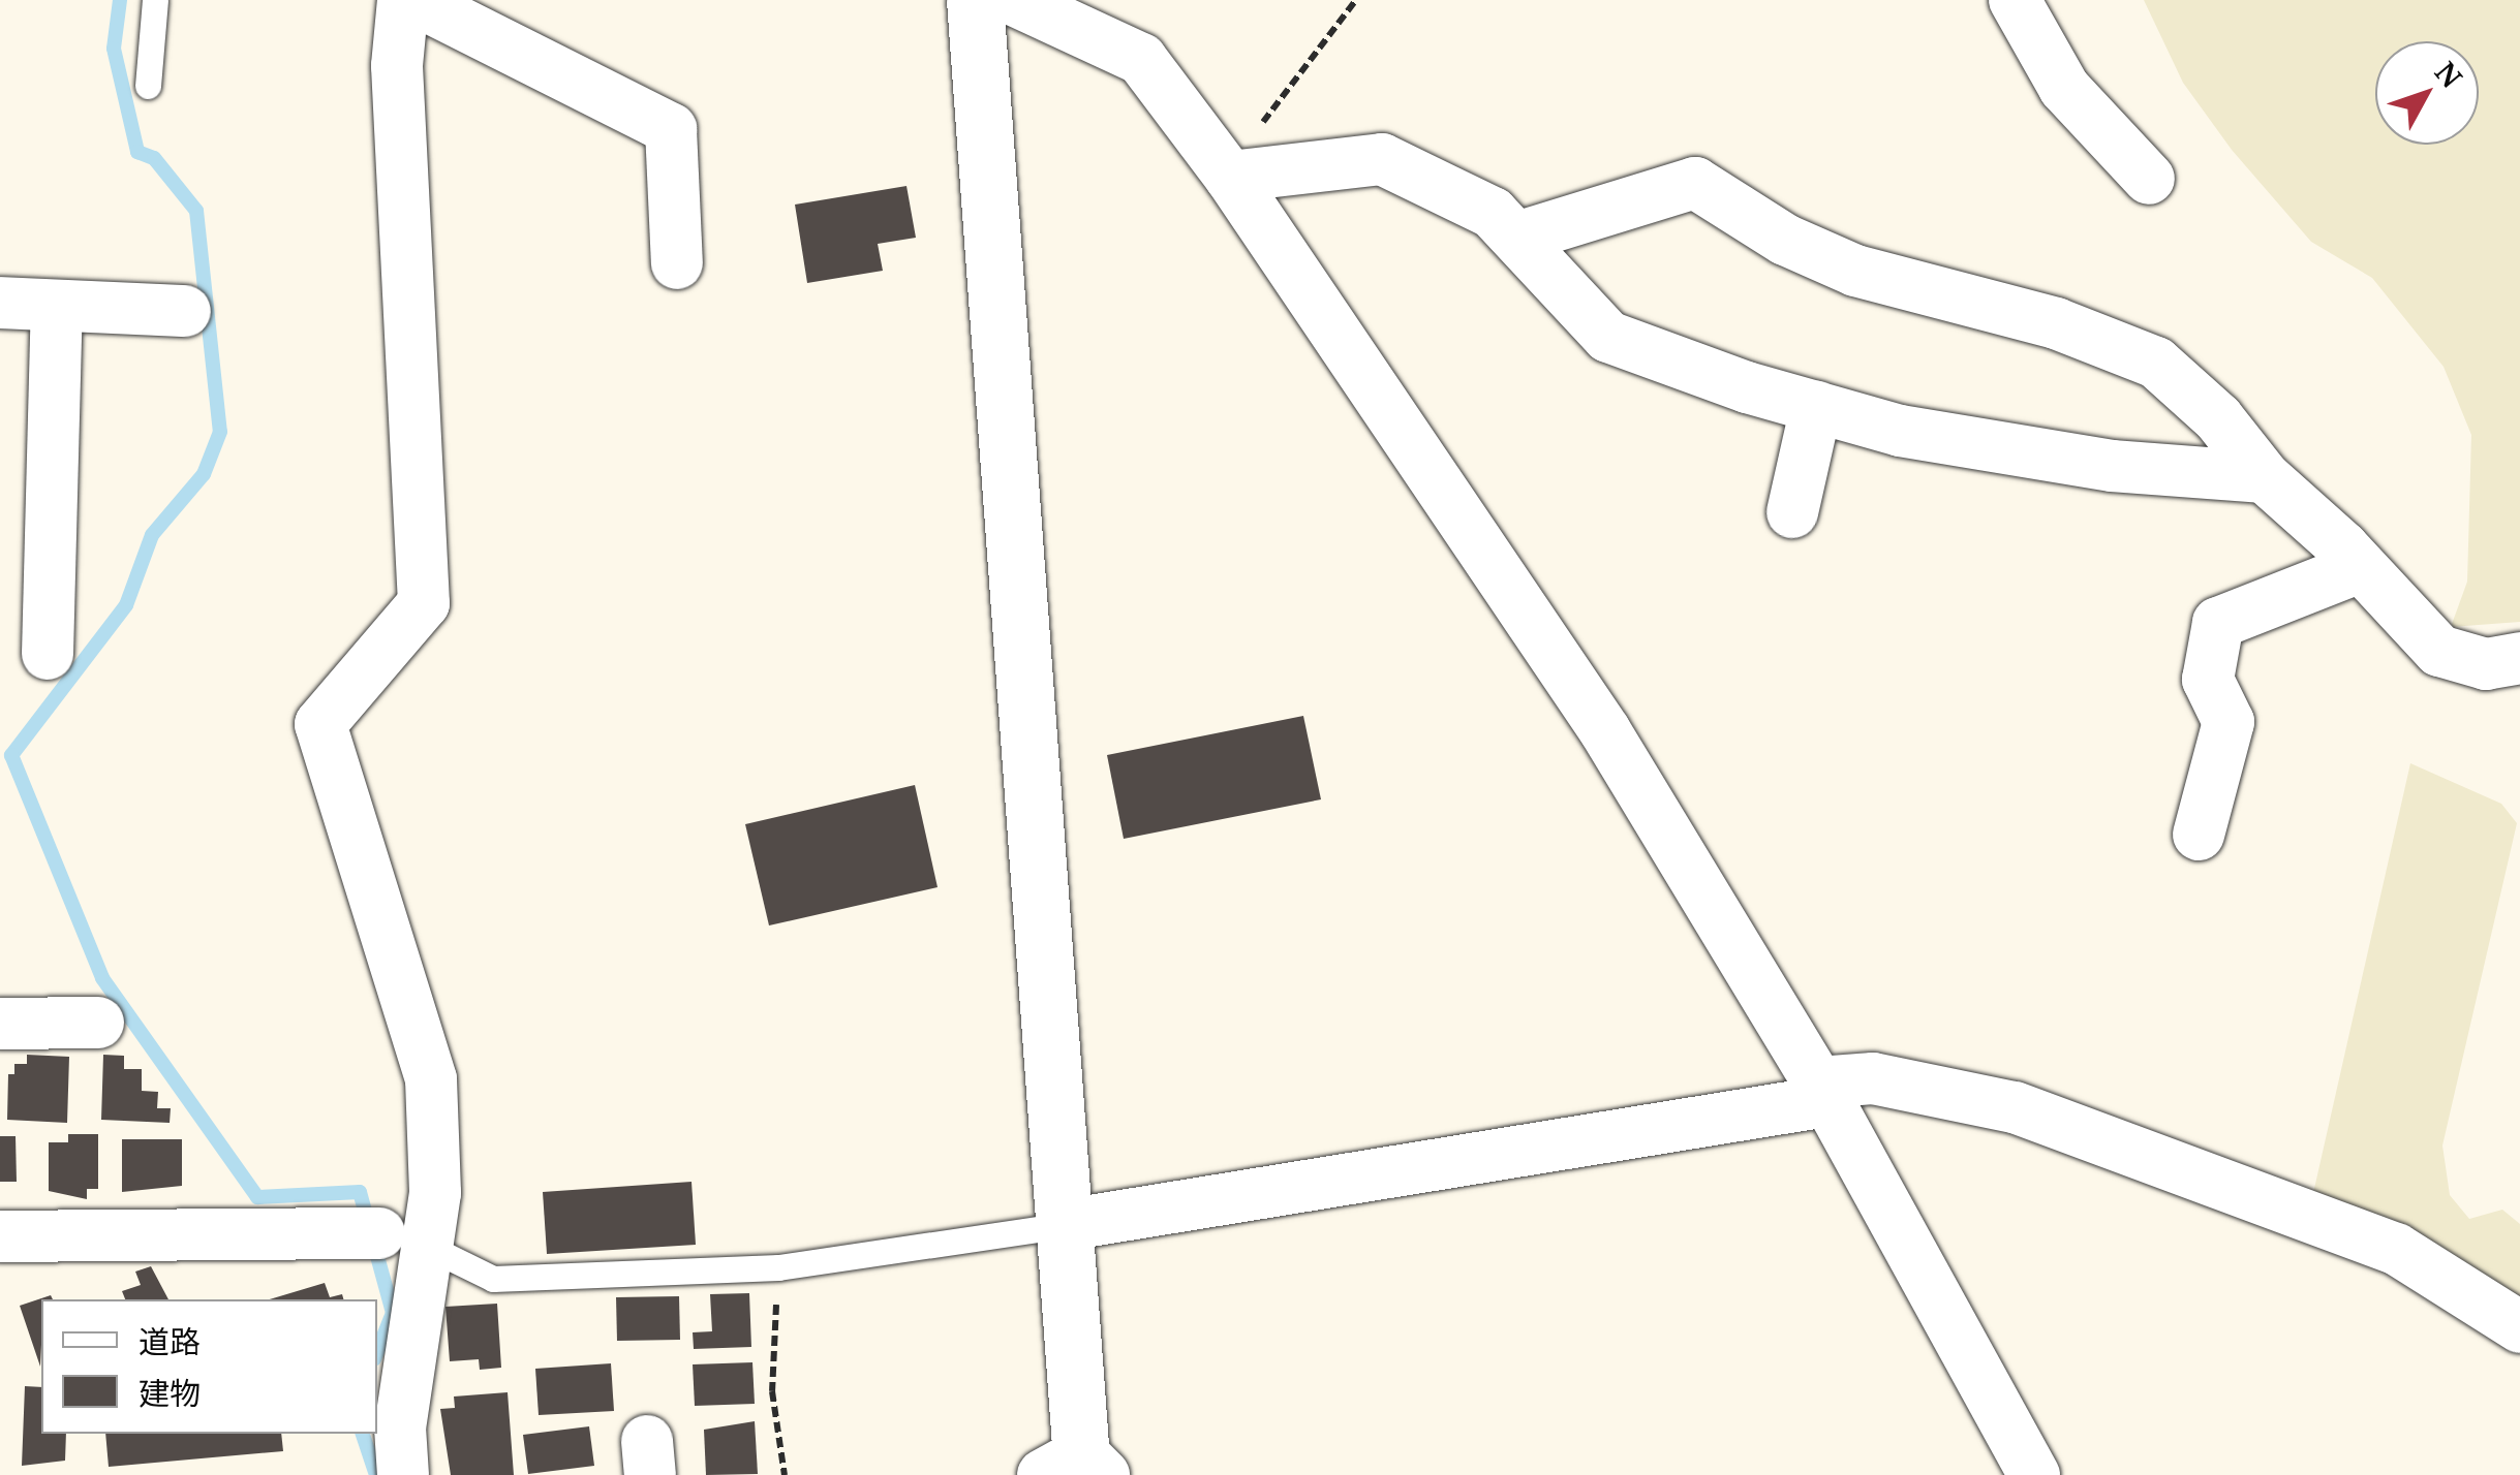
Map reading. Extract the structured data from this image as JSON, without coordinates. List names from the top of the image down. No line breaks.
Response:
{"legend":["道路","建物"],"north":"top right"}
